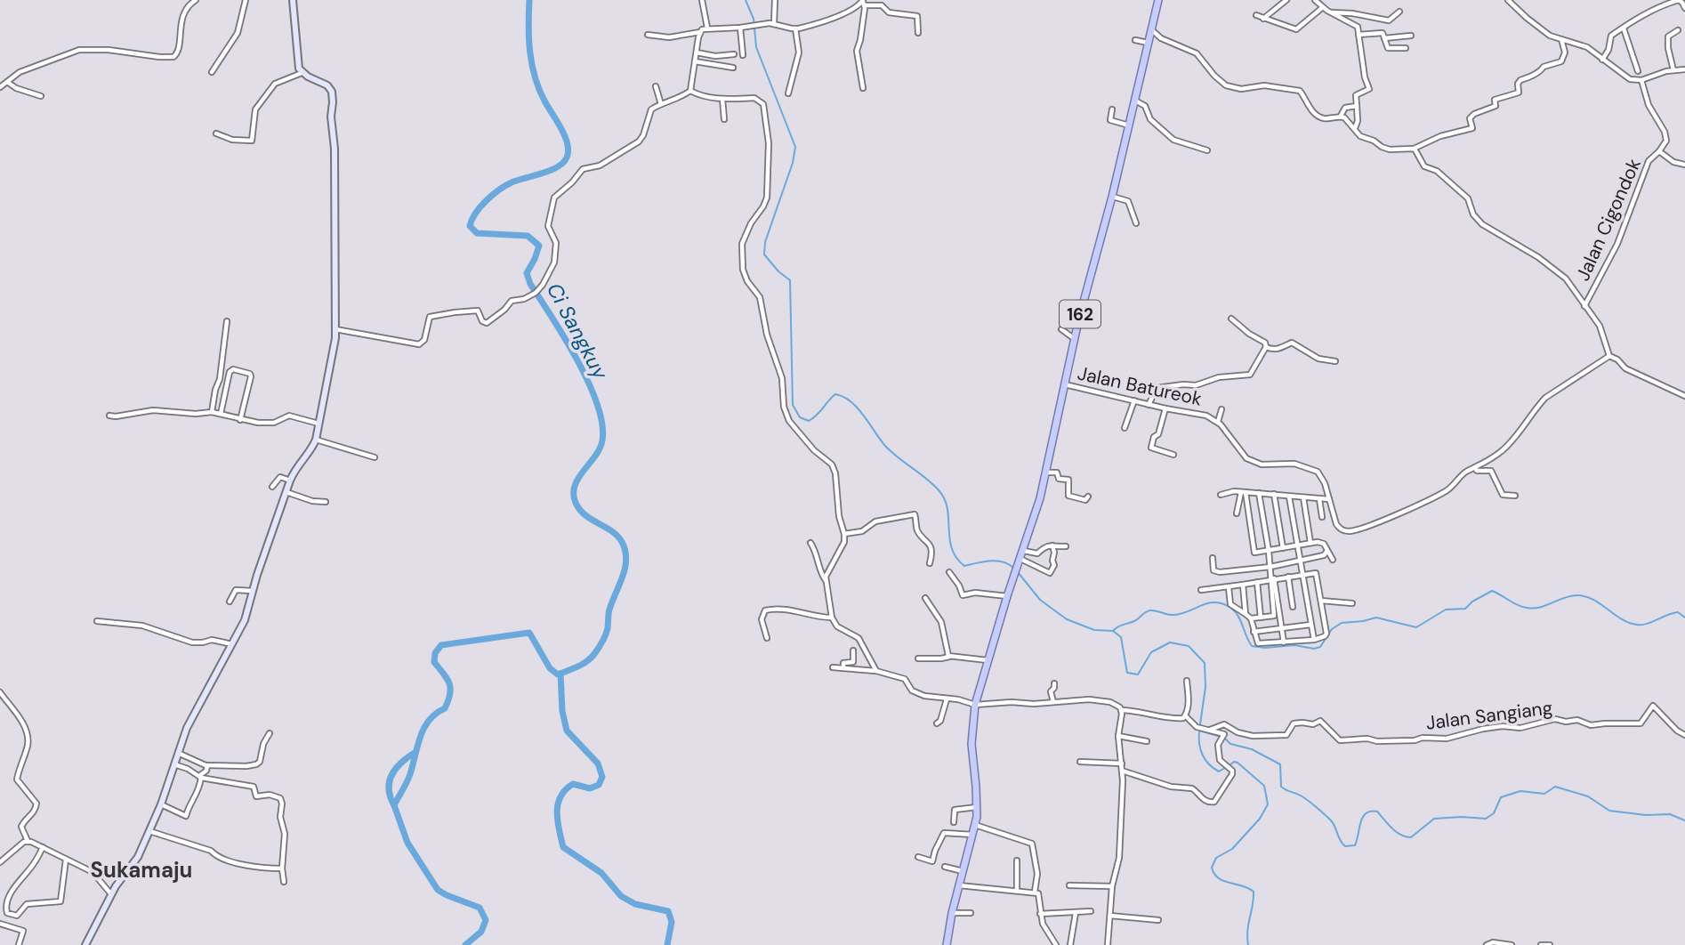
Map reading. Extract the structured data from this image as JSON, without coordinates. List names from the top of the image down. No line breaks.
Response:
{"streets":{"main road":["162"],"street":["Jalan Cigondok","Jalan Batureok","Jalan Sangiang"]},"crossings":[["162","Jalan Batureok"]],"districts":["Sukamaju"],"water":["Ci Sangkuy"]}
